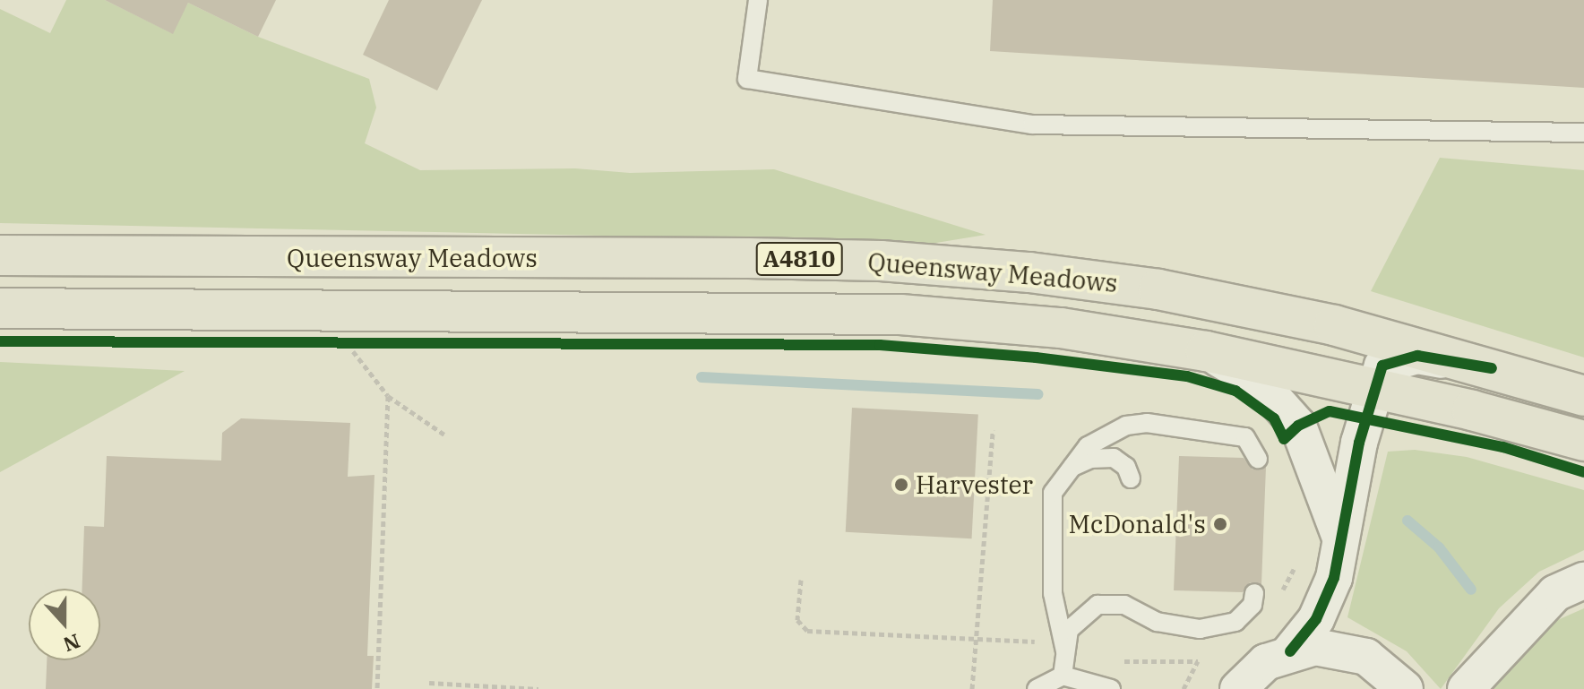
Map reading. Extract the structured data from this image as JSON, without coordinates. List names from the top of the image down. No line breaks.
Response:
{"streets":{"main road":["Queensway Meadows","A4810"]},"places":["Harvester","McDonald's"],"north":"bottom"}
